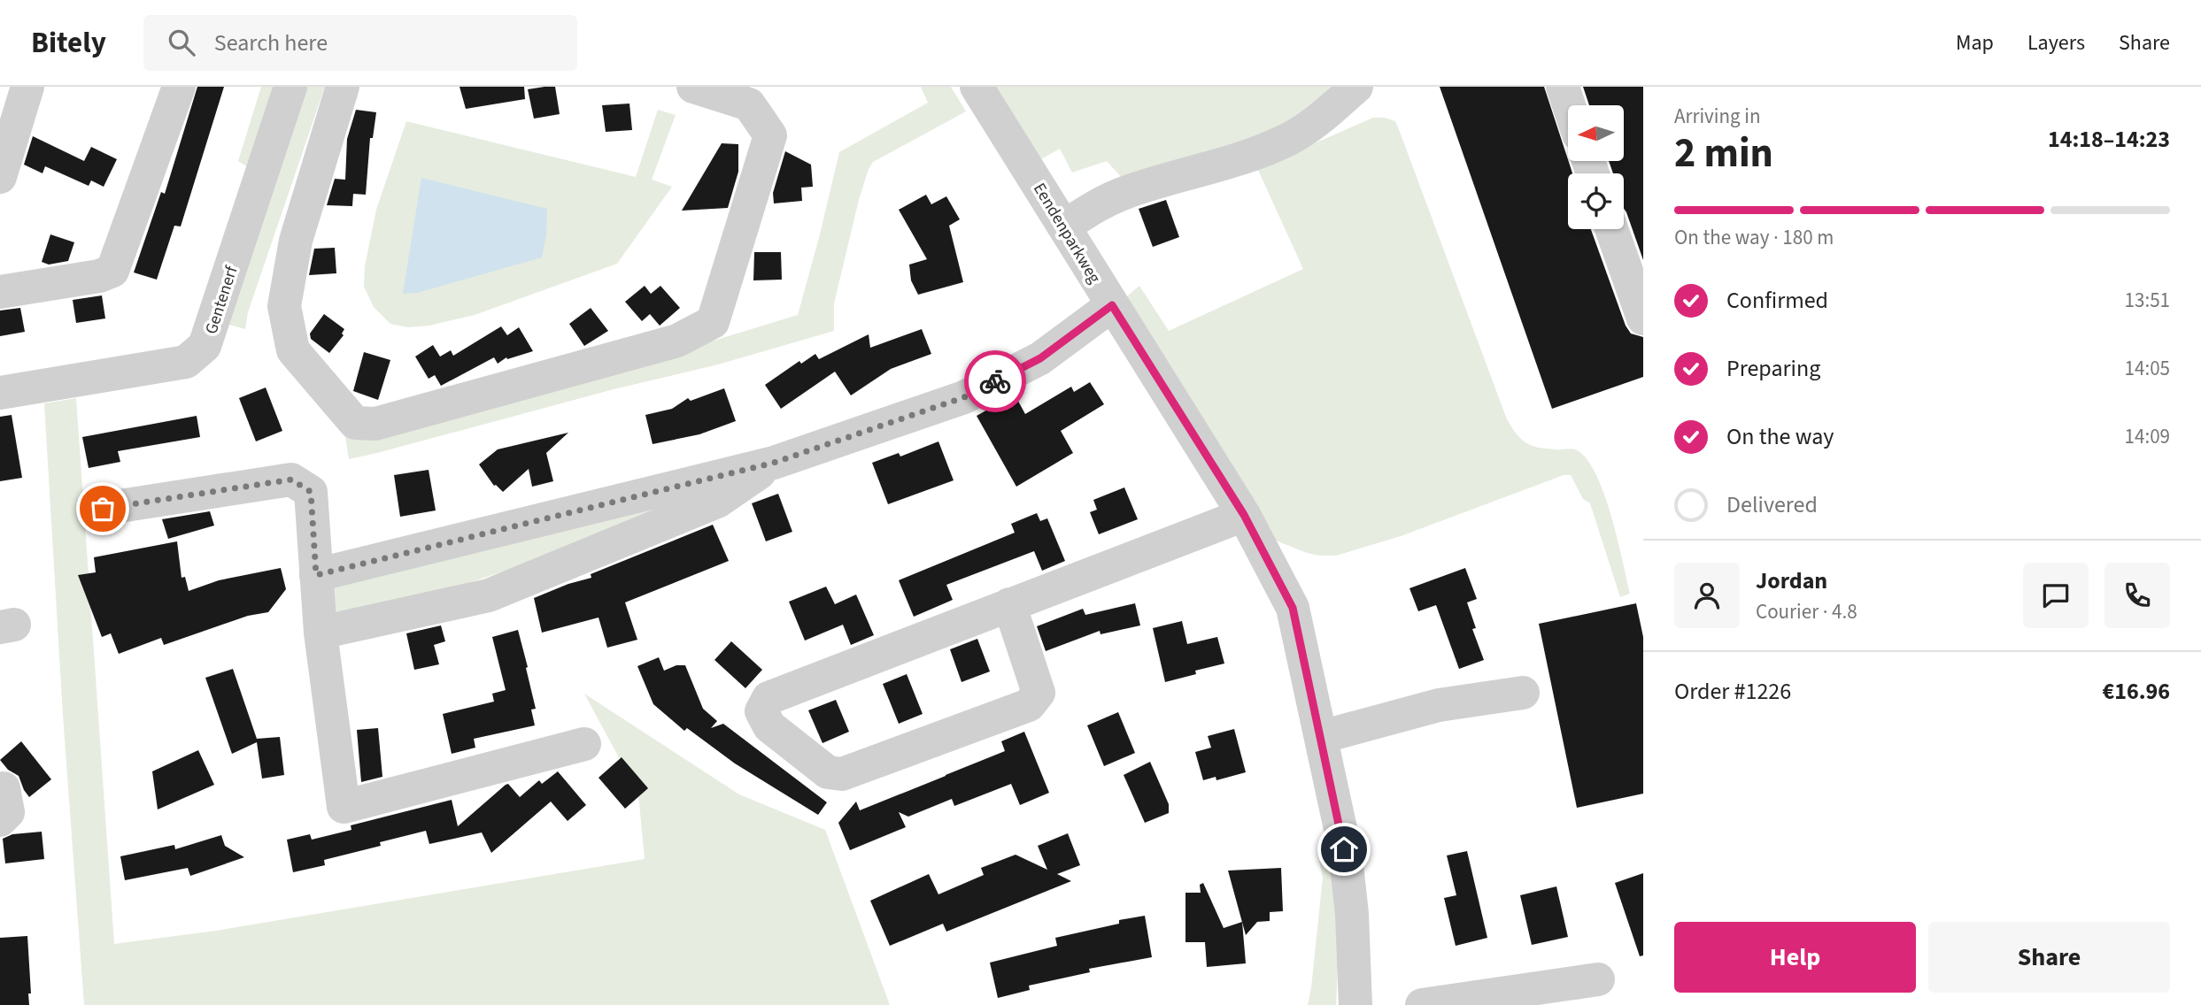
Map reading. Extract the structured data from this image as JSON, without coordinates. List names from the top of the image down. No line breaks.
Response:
{"streets":{"street":["Eendenparkweg","Gentenerf"]},"north":"left","page":{"header":"Bitely","search":"Search here","nav":["Map","Layers","Share"],"heading":["2 min","Arriving in","14:18–14:23"],"panel":["Jordan","Courier · 4.8","Order #1226","€16.96"],"bar":"On the way · 180 m","list":[["Confirmed","13:51"],["Preparing","14:05"],["On the way","14:09"],"Delivered"],"buttons":["Help","Share"]}}
